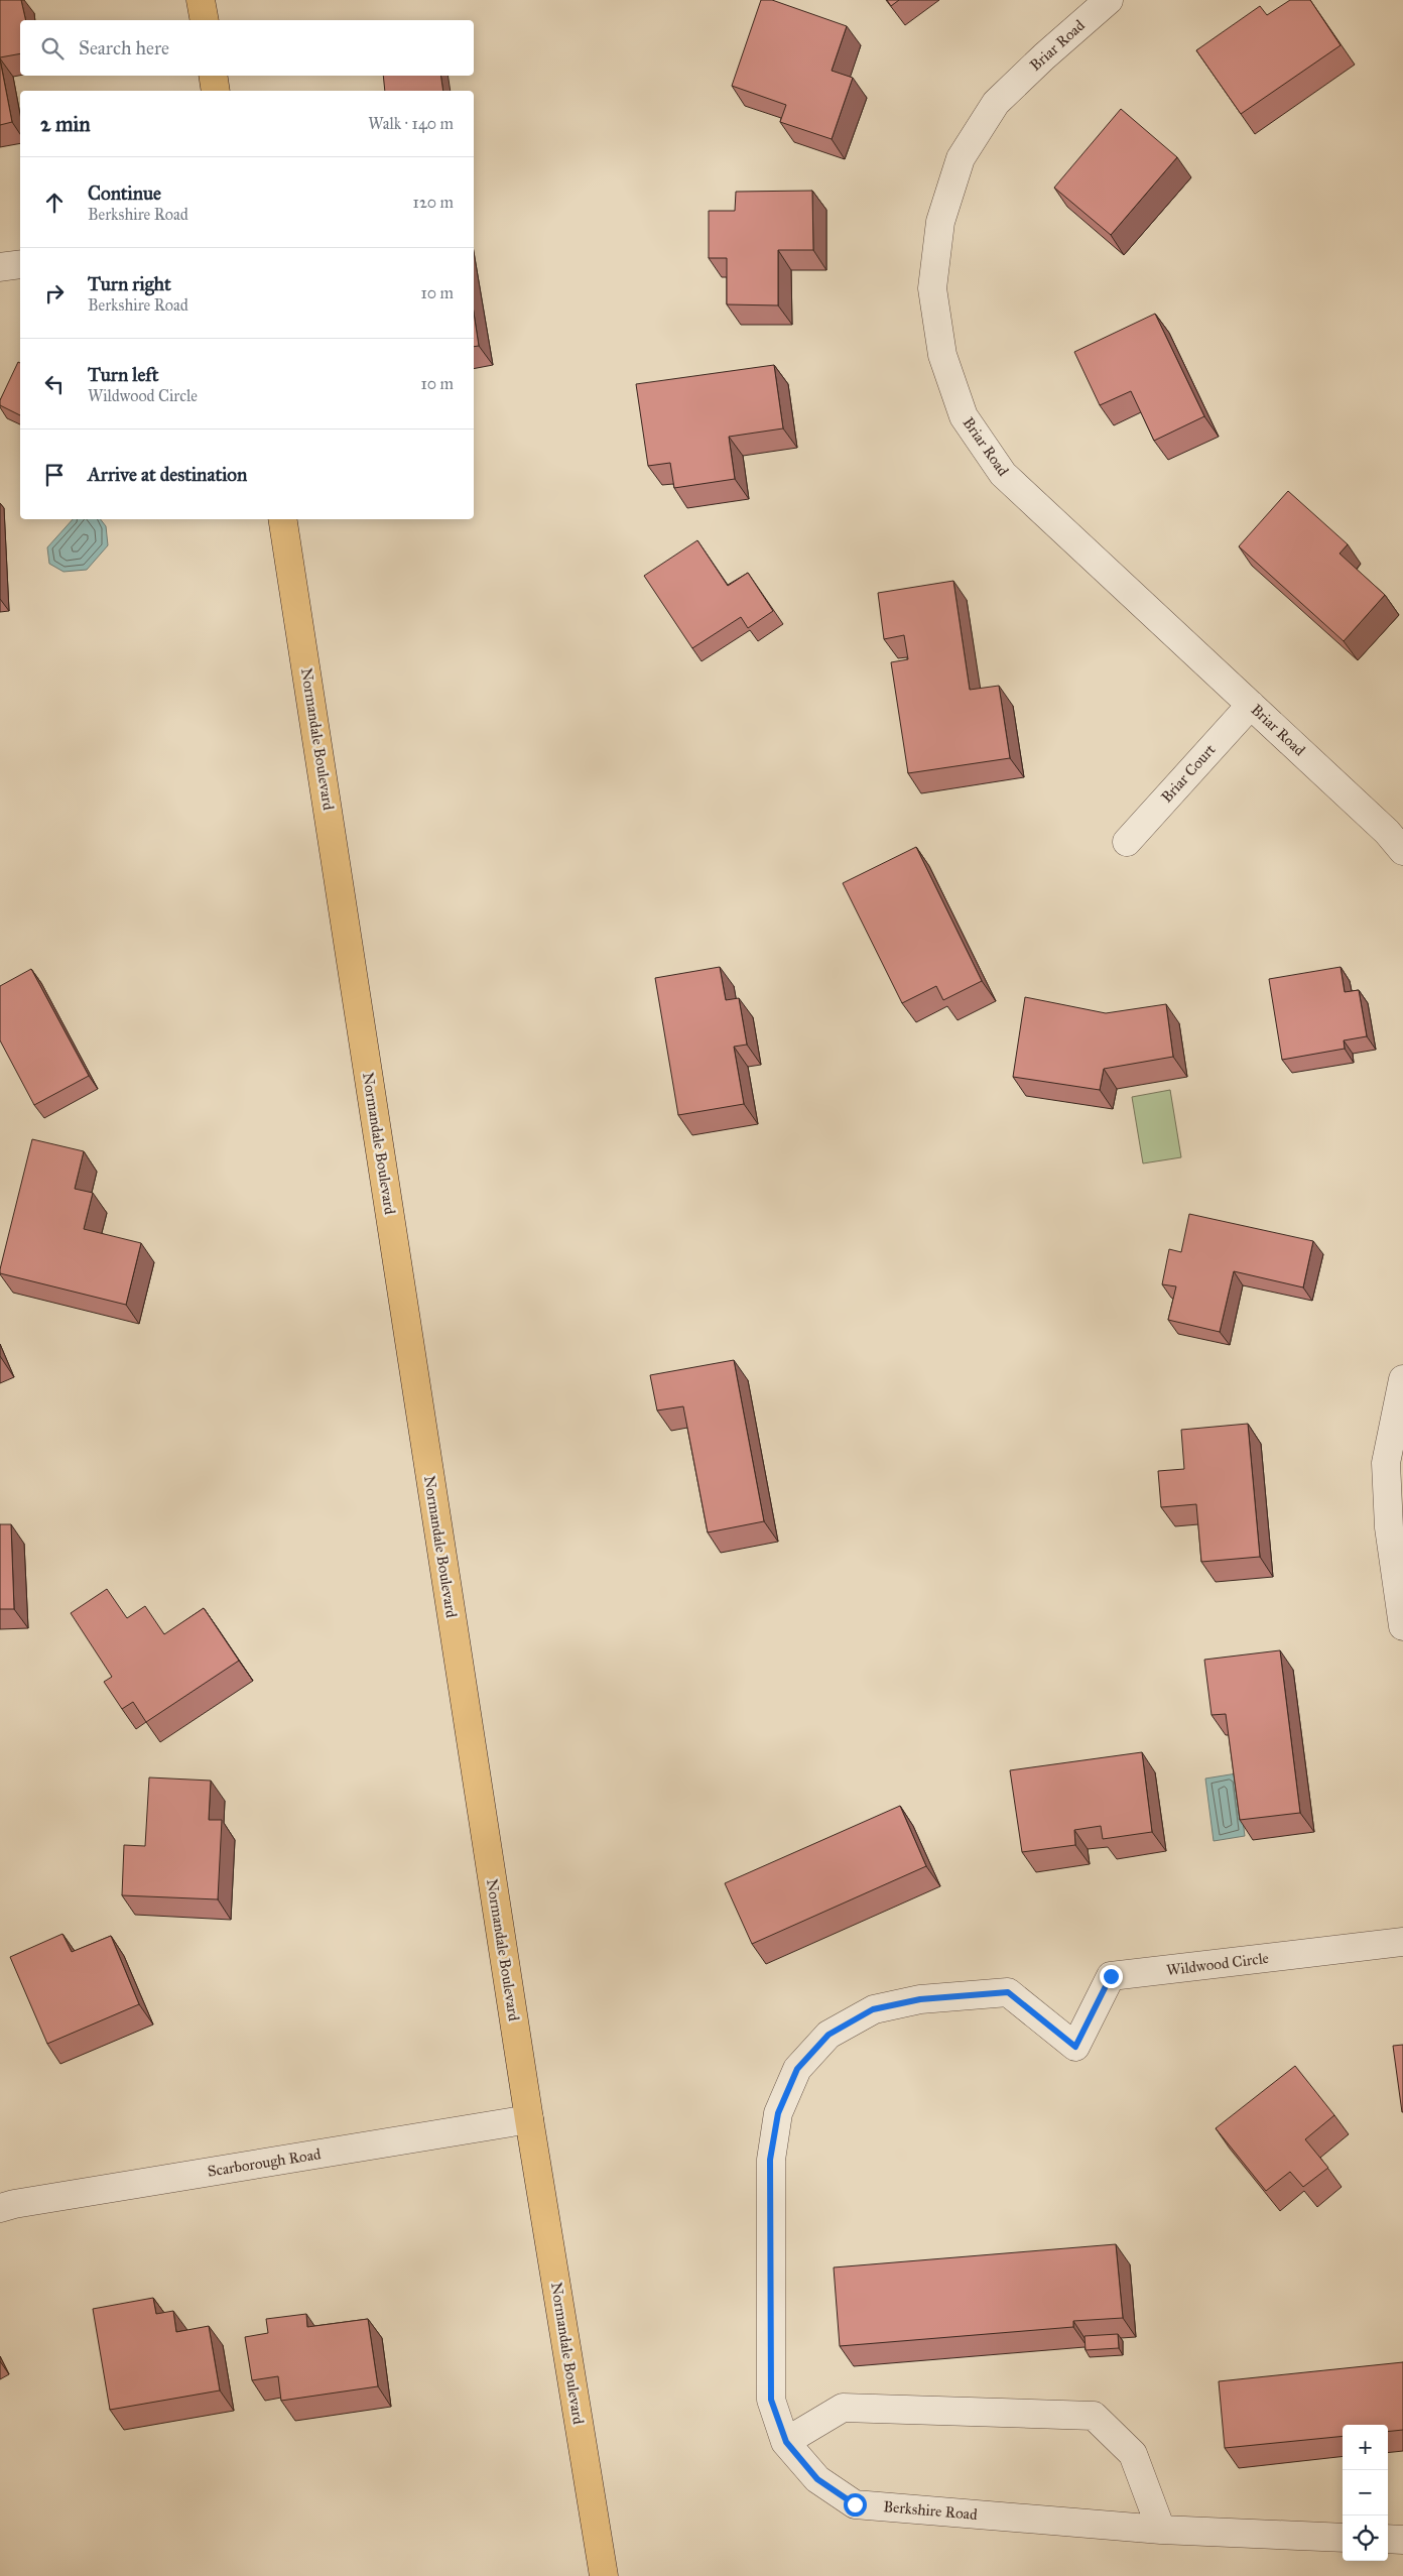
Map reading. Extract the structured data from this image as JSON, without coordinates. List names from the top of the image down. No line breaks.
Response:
{"streets":{"main road":["Normandale Boulevard"],"street":["Briar Road","Briar Court","Wildwood Circle","Scarborough Road","Berkshire Road"]},"crossings":[["Briar Road","Briar Court"],["Normandale Boulevard","Scarborough Road"],["Wildwood Circle","Berkshire Road"]],"page":{"search":"Search here","heading":["2 min","Walk · 140 m"],"list":[["Continue","Berkshire Road","120 m"],["Turn right","Berkshire Road","10 m"],["Turn left","Wildwood Circle","10 m"],"Arrive at destination"],"map_buttons":["+","−"]}}
